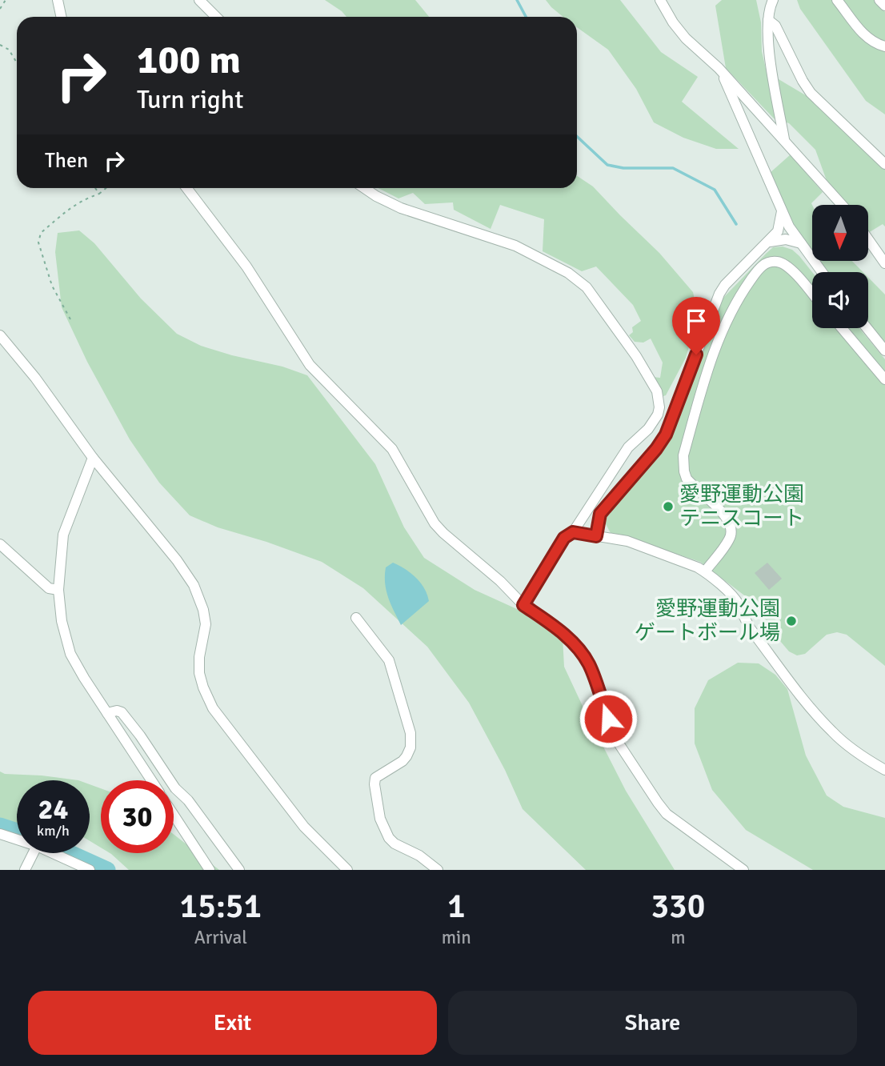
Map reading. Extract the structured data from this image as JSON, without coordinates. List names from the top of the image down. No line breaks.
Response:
{"places":["愛野運動公園 テニスコート","愛野運動公園 ゲートボール場"],"north":"bottom","page":{"turn":["100 m","Turn right"],"then":"Then","speed":"24 km/h","limit":"30","eta":["15:51","Arrival","1","min","330","m"],"buttons":["Exit","Share"]}}
